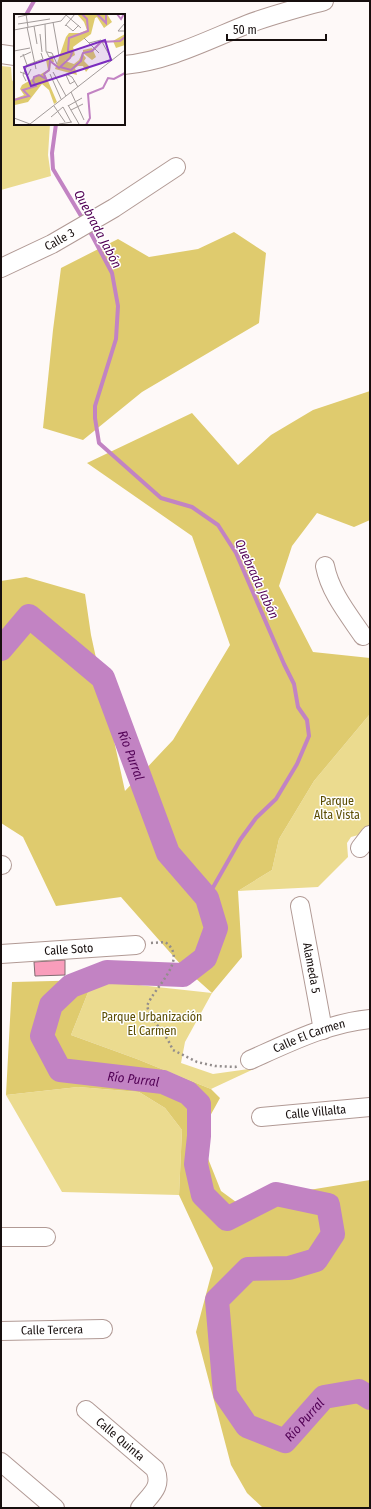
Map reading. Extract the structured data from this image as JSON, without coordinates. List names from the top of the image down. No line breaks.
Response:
{"streets":{"street":["Calle 3","Calle Soto","Alameda 5","Calle El Carmen","Calle Villalta","Calle Tercera","Calle Quinta"]},"crossings":[["Alameda 5","Calle El Carmen"]],"water":["Quebrada Jabón","Río Purral"],"parks":["Parque Alta Vista","Parque Urbanización El Carmen"],"scale_bar":"50 m"}
